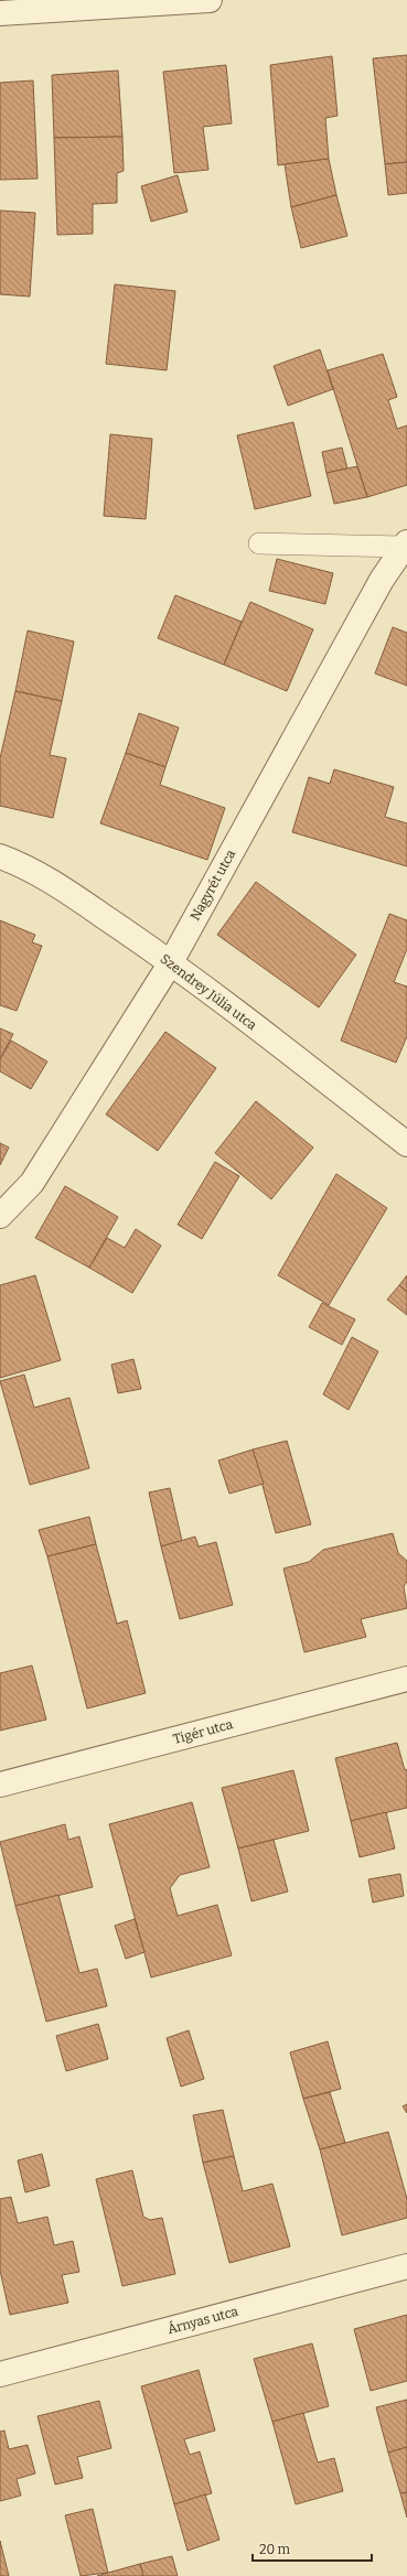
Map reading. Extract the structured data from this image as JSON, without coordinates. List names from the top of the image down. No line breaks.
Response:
{"streets":{"street":["Nagyrét utca","Szendrey Júlia utca","Tigér utca","Árnyas utca"]},"crossings":[["Nagyrét utca","Szendrey Júlia utca"]],"scale_bar":"20 m"}
